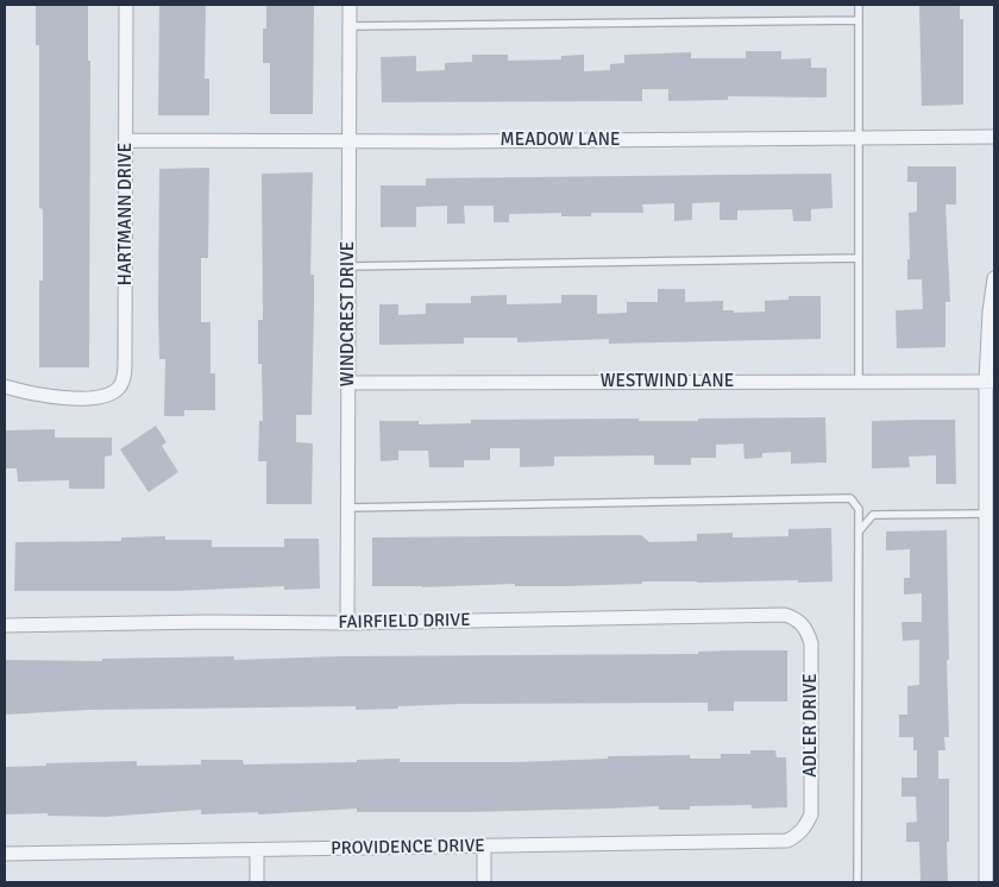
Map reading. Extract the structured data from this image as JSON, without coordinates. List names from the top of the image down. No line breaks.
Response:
{"streets":{"street":["MEADOW LANE","HARTMANN DRIVE","WINDCREST DRIVE","WESTWIND LANE","FAIRFIELD DRIVE","ADLER DRIVE","PROVIDENCE DRIVE"]},"crossings":[["MEADOW LANE","HARTMANN DRIVE"],["MEADOW LANE","WINDCREST DRIVE"],["WINDCREST DRIVE","WESTWIND LANE"],["WINDCREST DRIVE","FAIRFIELD DRIVE"],["FAIRFIELD DRIVE","ADLER DRIVE"],["ADLER DRIVE","PROVIDENCE DRIVE"]]}
